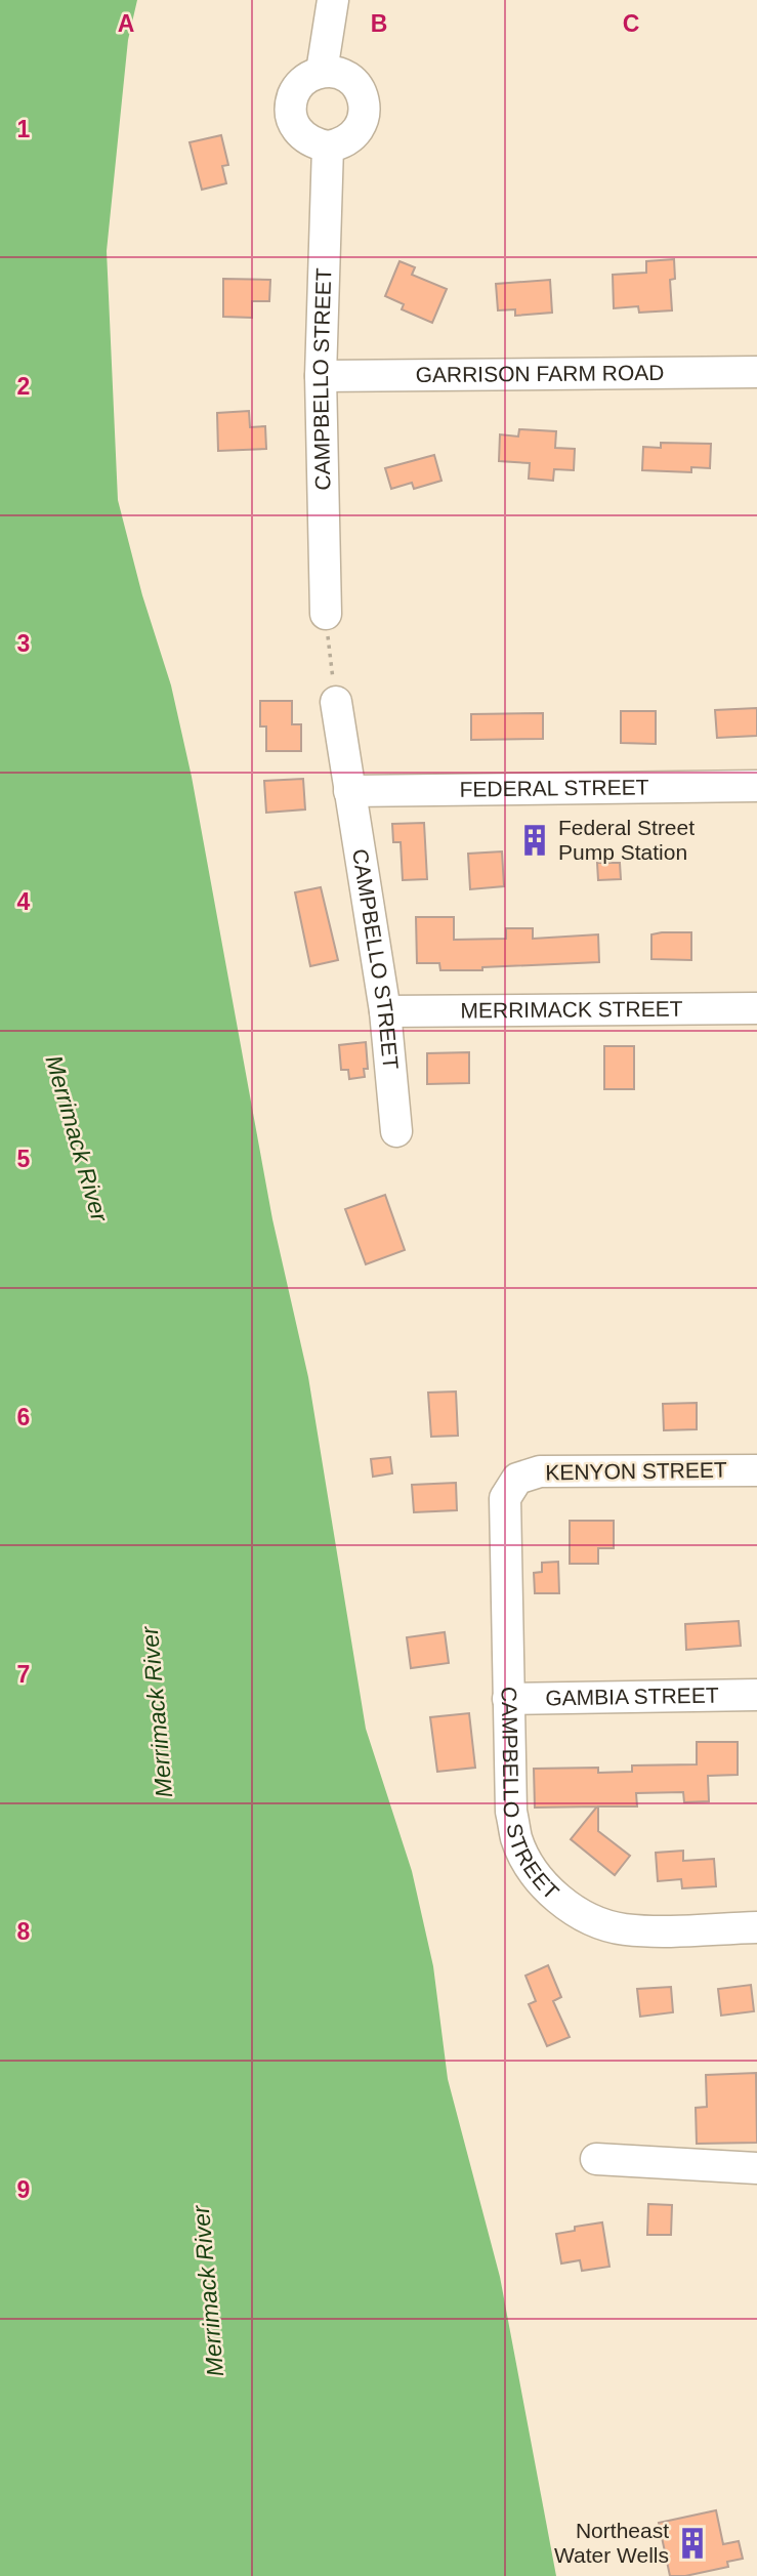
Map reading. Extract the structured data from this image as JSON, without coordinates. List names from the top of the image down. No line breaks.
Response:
{"streets":{"street":["GARRISON FARM ROAD","CAMPBELLO STREET","FEDERAL STREET","MERRIMACK STREET","KENYON STREET","GAMBIA STREET"]},"crossings":[["GARRISON FARM ROAD","CAMPBELLO STREET"],["CAMPBELLO STREET","FEDERAL STREET"],["CAMPBELLO STREET","MERRIMACK STREET"],["CAMPBELLO STREET","KENYON STREET"],["CAMPBELLO STREET","GAMBIA STREET"]],"water":["Merrimack River"],"places":{"building":["Federal Street Pump Station","Northeast Water Wells"]},"grid":{"columns":["A","B","C"],"rows":["1","2","3","4","5","6","7","8","9"]}}
